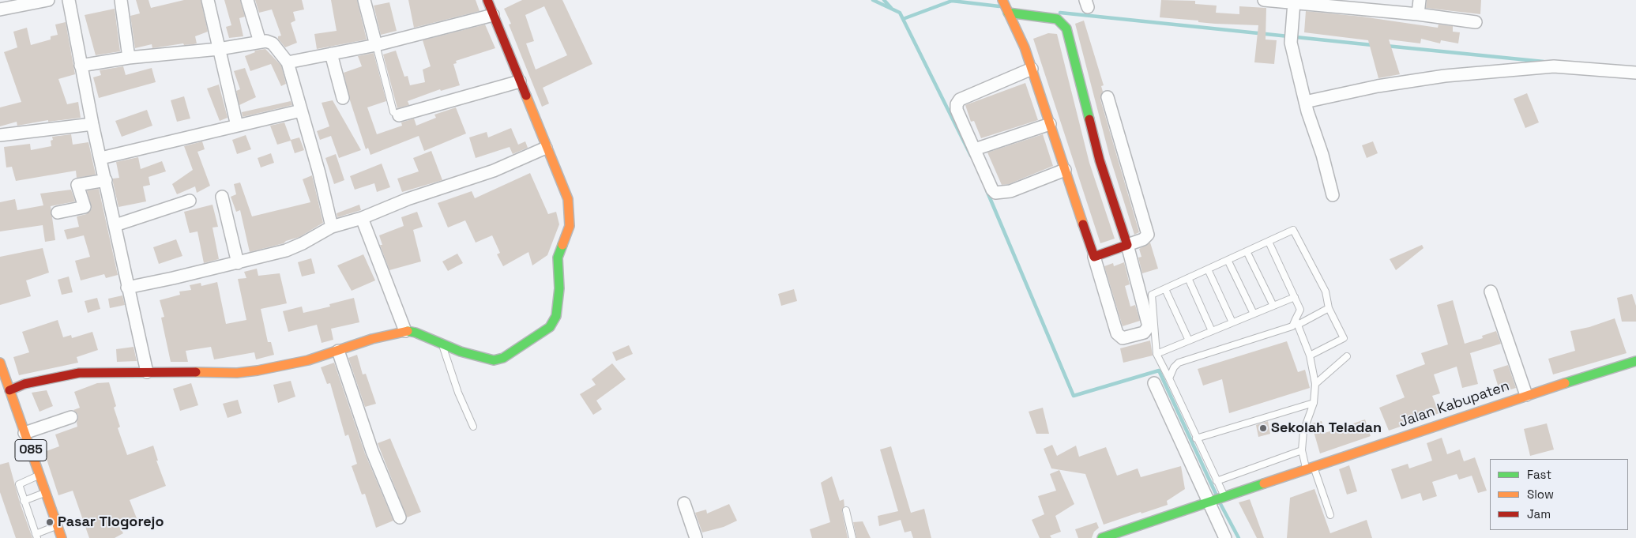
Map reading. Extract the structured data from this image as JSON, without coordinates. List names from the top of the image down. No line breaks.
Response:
{"streets":{"street":["Jalan Kabupaten","085"]},"places":["Sekolah Teladan","Pasar Tlogorejo"],"legend":["Fast","Slow","Jam"]}
